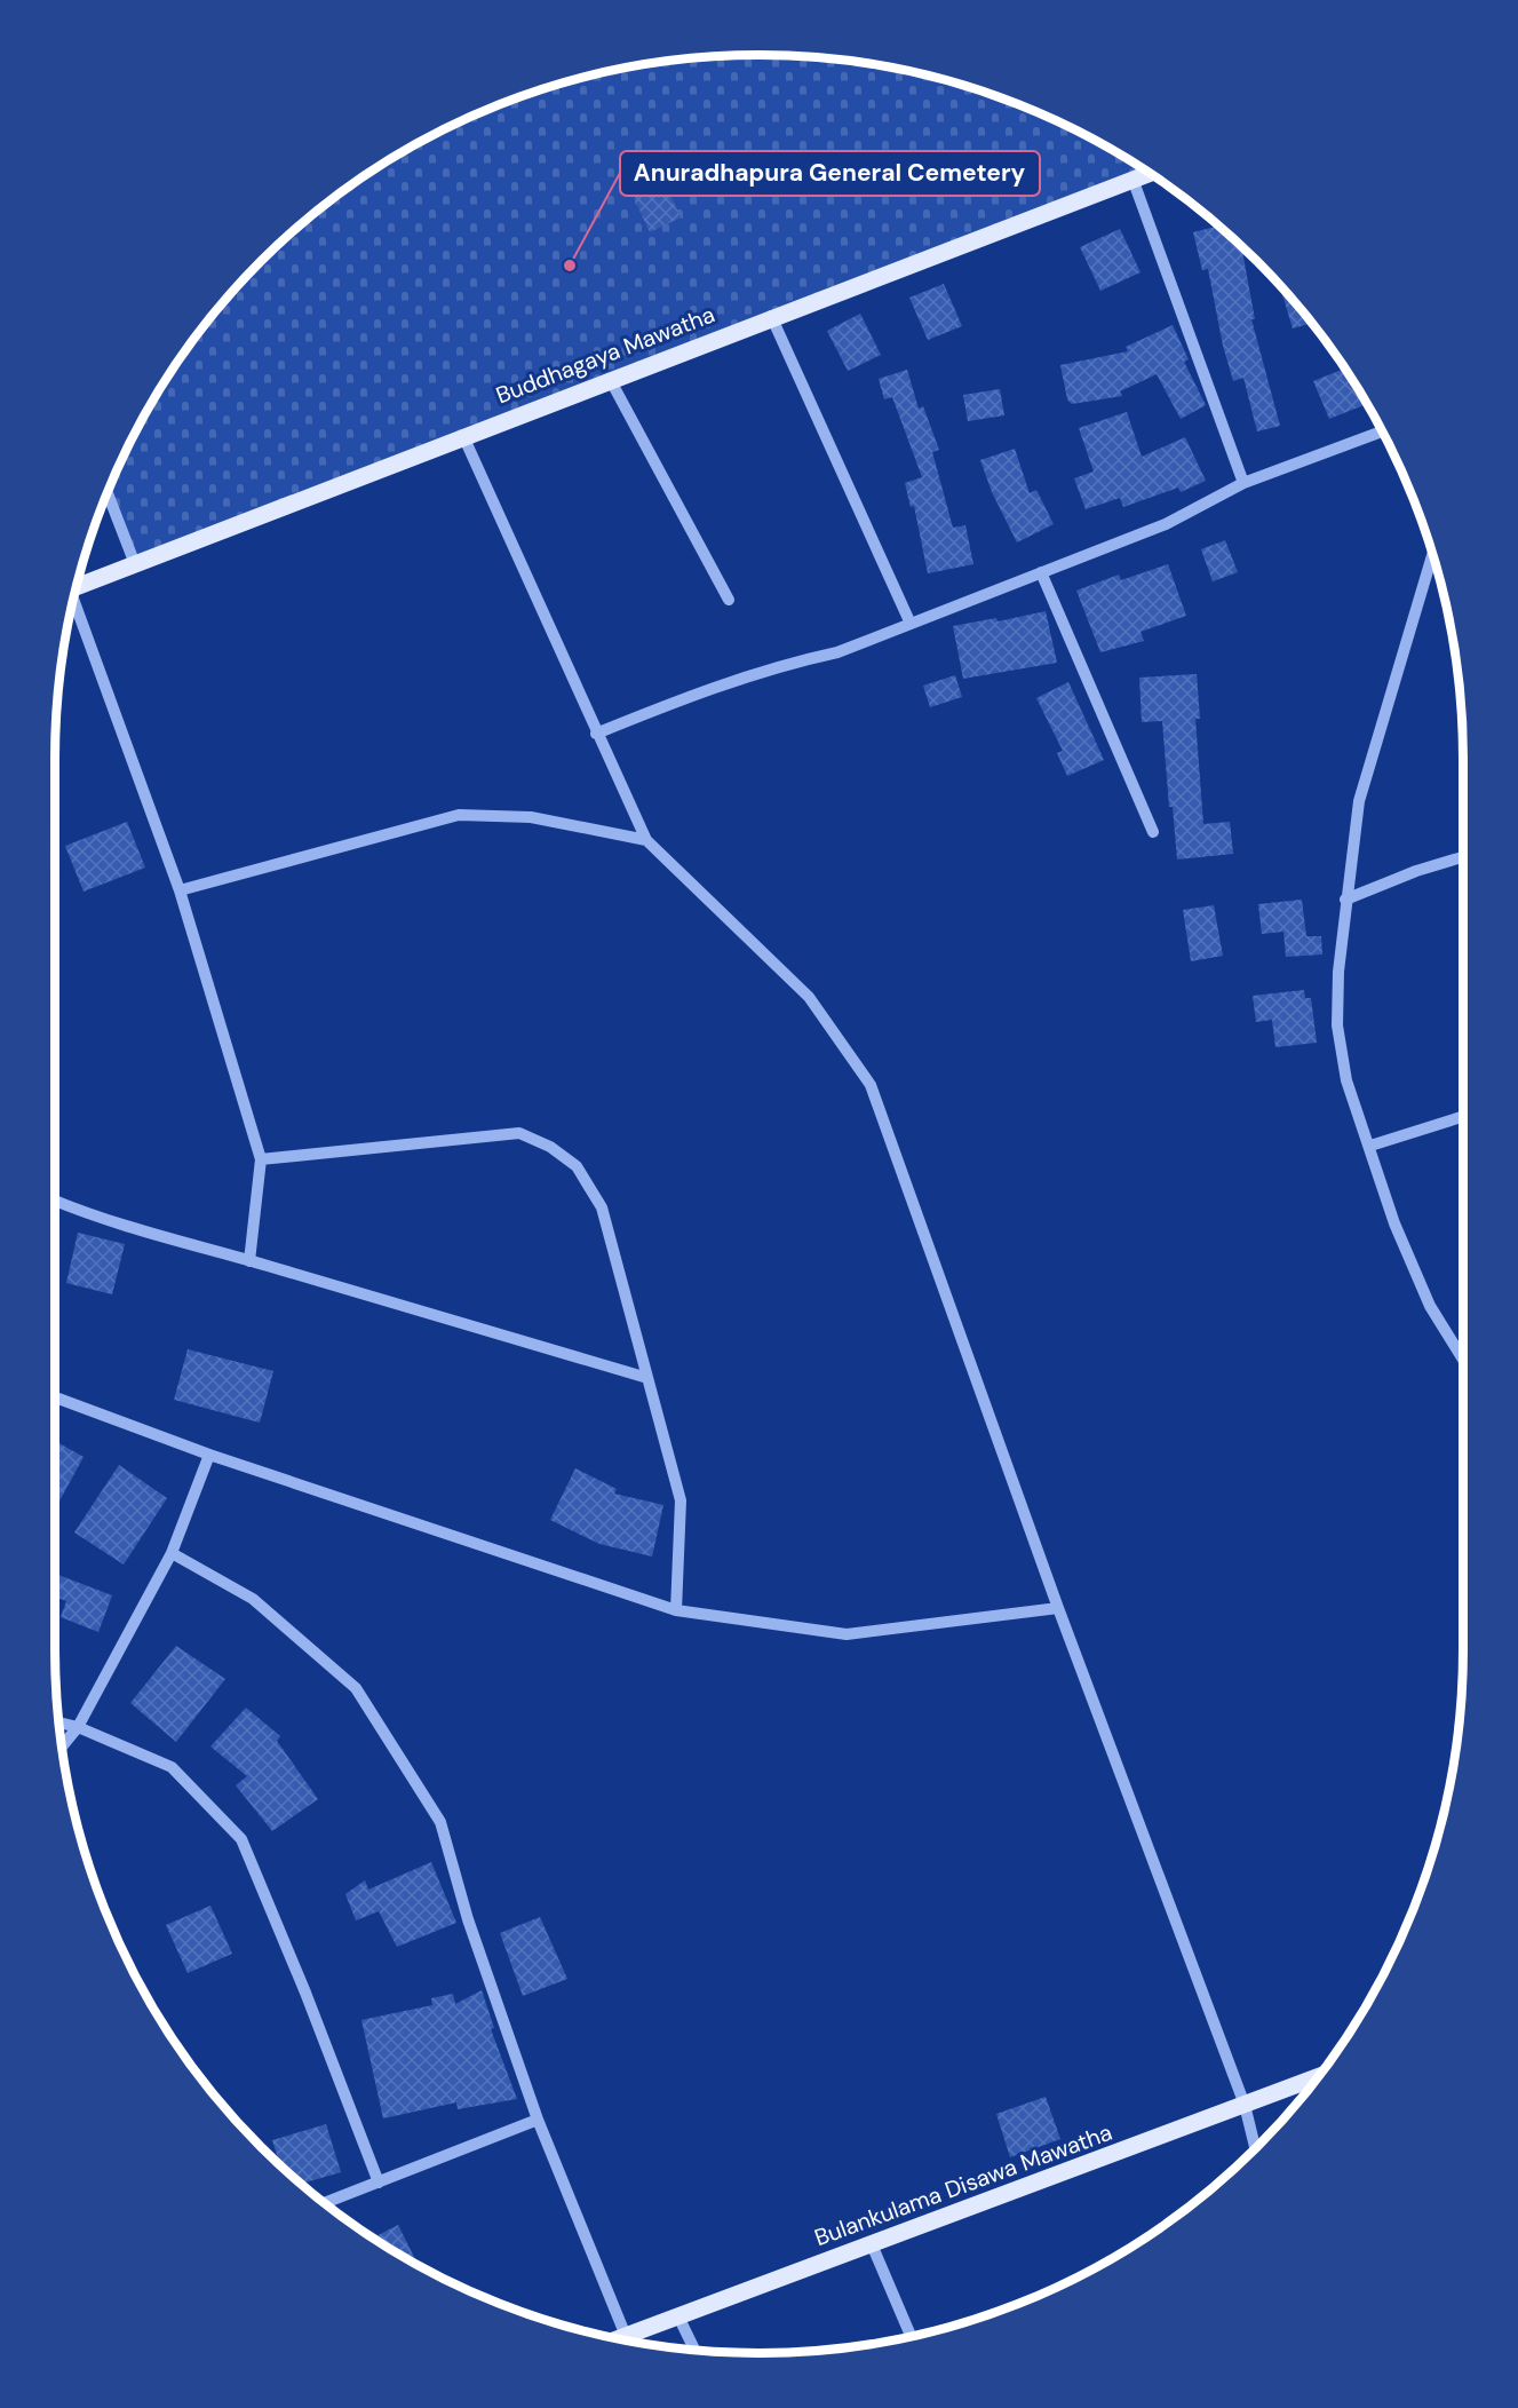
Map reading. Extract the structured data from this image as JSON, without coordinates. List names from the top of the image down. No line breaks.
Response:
{"streets":{"main road":["Buddhagaya Mawatha","Bulankulama Disawa Mawatha"]},"places":["Anuradhapura General Cemetery"]}
